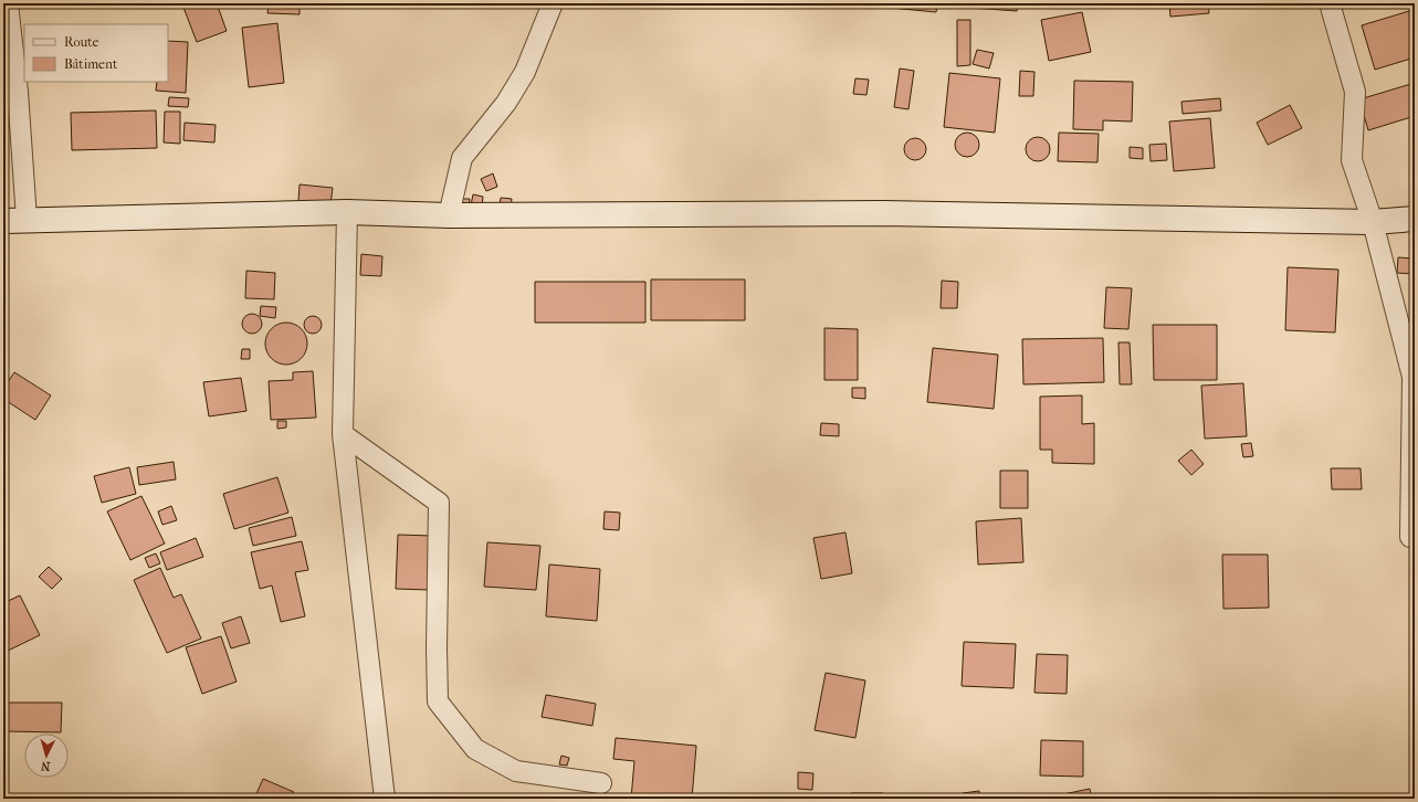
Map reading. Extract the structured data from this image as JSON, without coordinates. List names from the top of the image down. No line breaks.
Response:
{"legend":["Route","Bâtiment"],"north":"bottom"}
